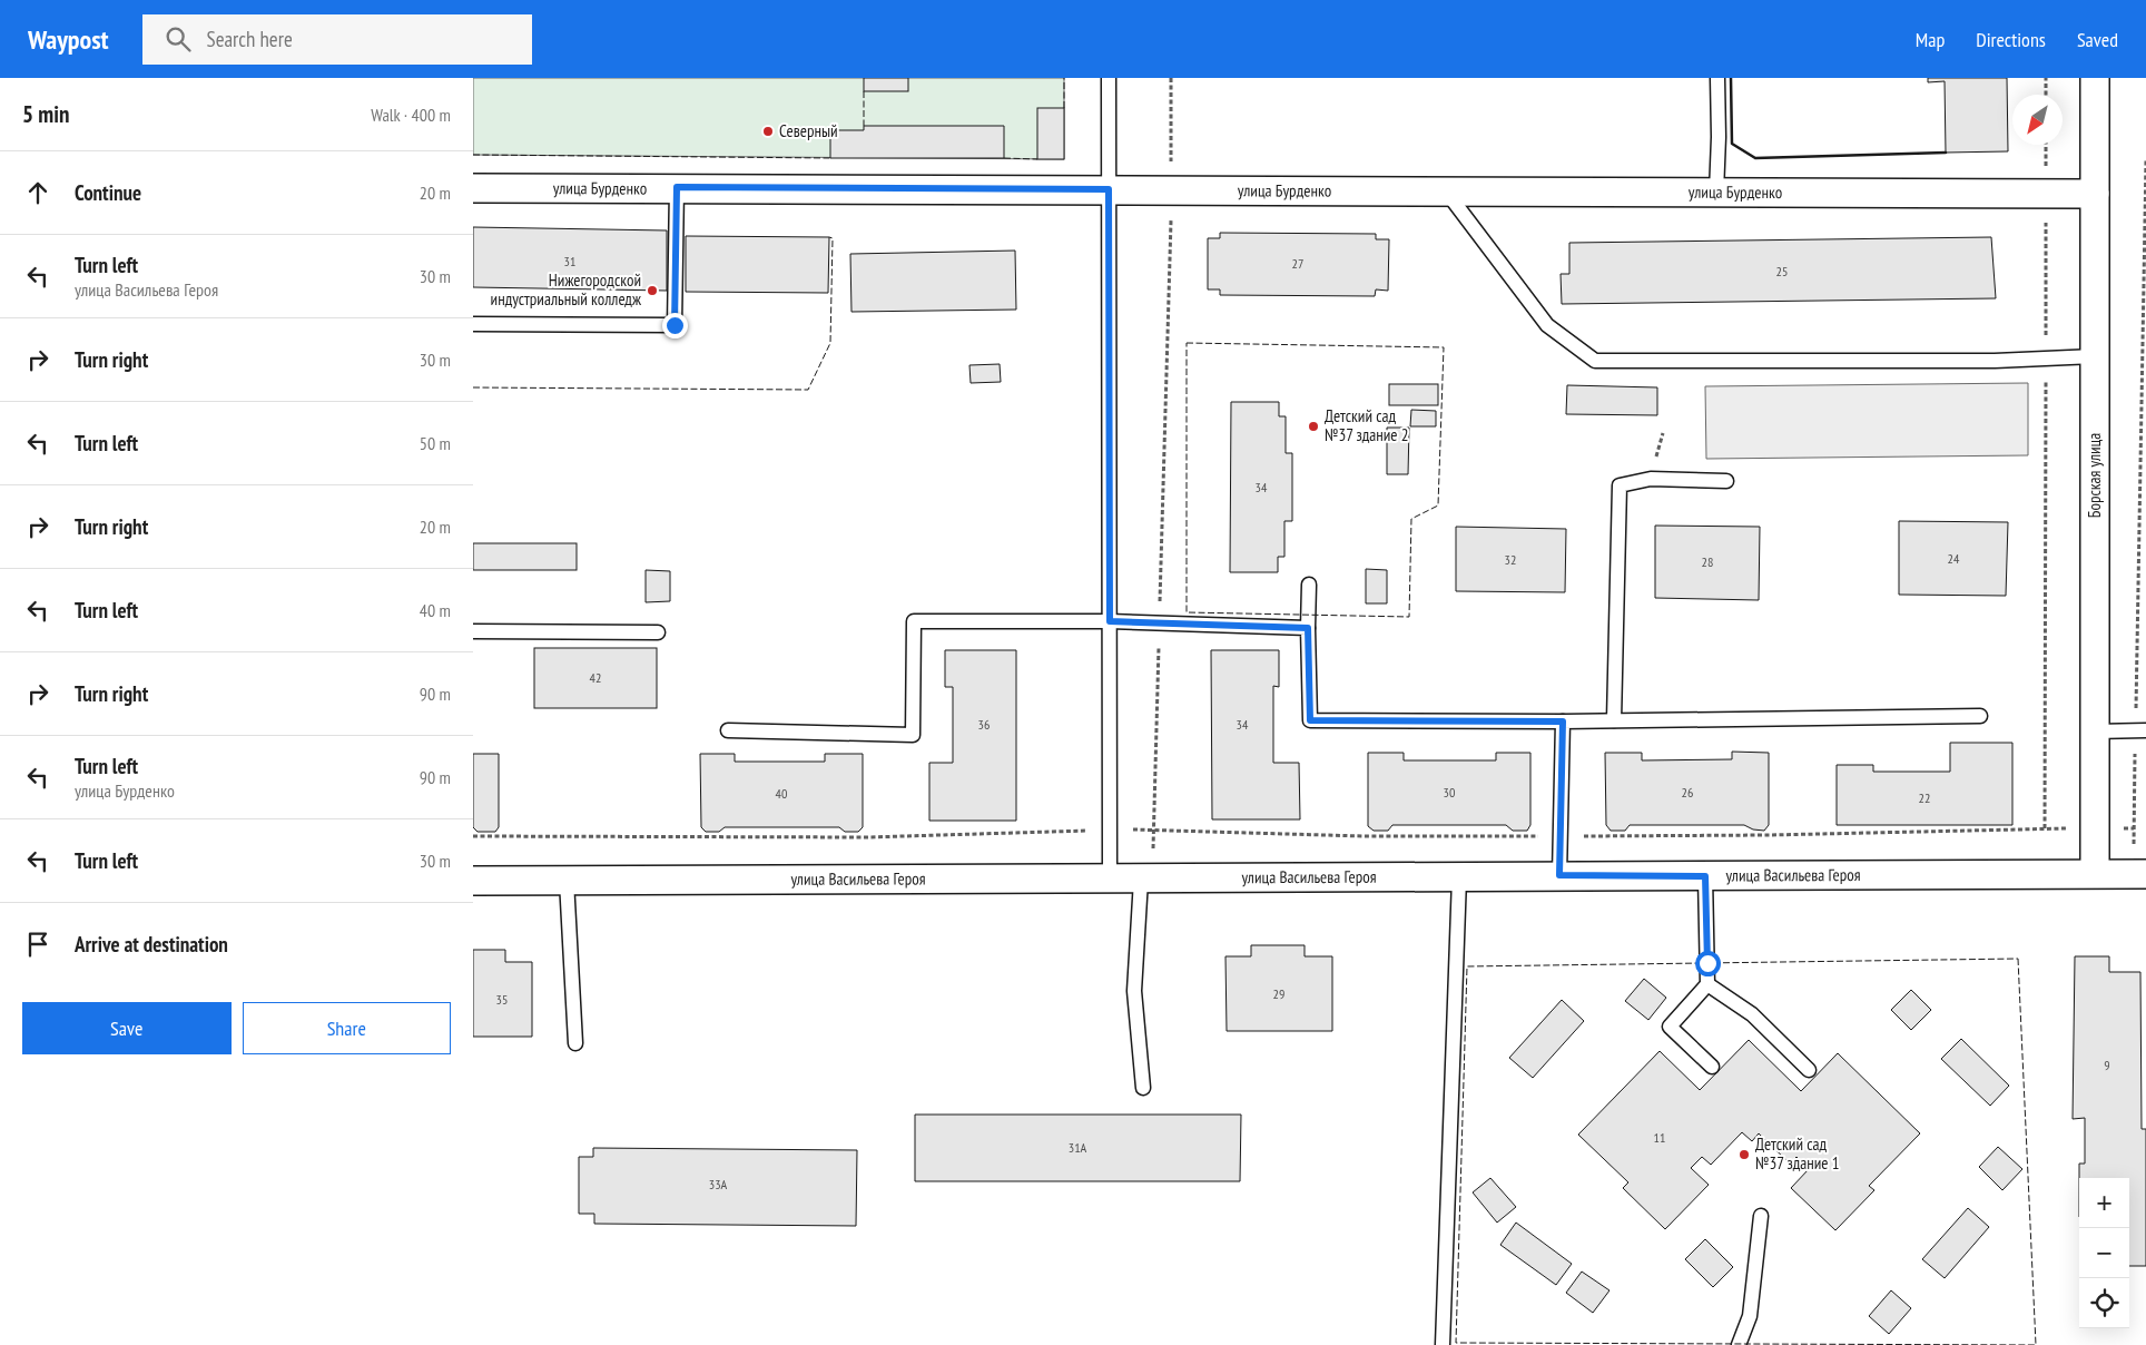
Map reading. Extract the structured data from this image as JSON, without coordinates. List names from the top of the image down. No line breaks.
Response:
{"streets":{"street":["улица Бурденко","Борская улица","улица Васильева Героя"]},"crossings":[["улица Бурденко","Борская улица"],["Борская улица","улица Васильева Героя"]],"places":["Северный","Нижегородской индустриальный колледж","Детский сад №37 здание 2","Детский сад №37 здание 1"],"house_numbers":["31","27","25","34","24","32","28","42","36","34","30","26","40","22","29","35","9","11","31А","33А"],"north":"bottom left","page":{"header":"Waypost","search":"Search here","nav":["Map","Directions","Saved"],"heading":["5 min","Walk · 400 m"],"list":[["Continue","20 m"],["Turn left","улица Васильева Героя","30 m"],["Turn right","30 m"],["Turn left","50 m"],["Turn right","20 m"],["Turn left","40 m"],["Turn right","90 m"],["Turn left","улица Бурденко","90 m"],["Turn left","30 m"],"Arrive at destination"],"buttons":["Save","Share"],"map_buttons":["+","−"]}}
